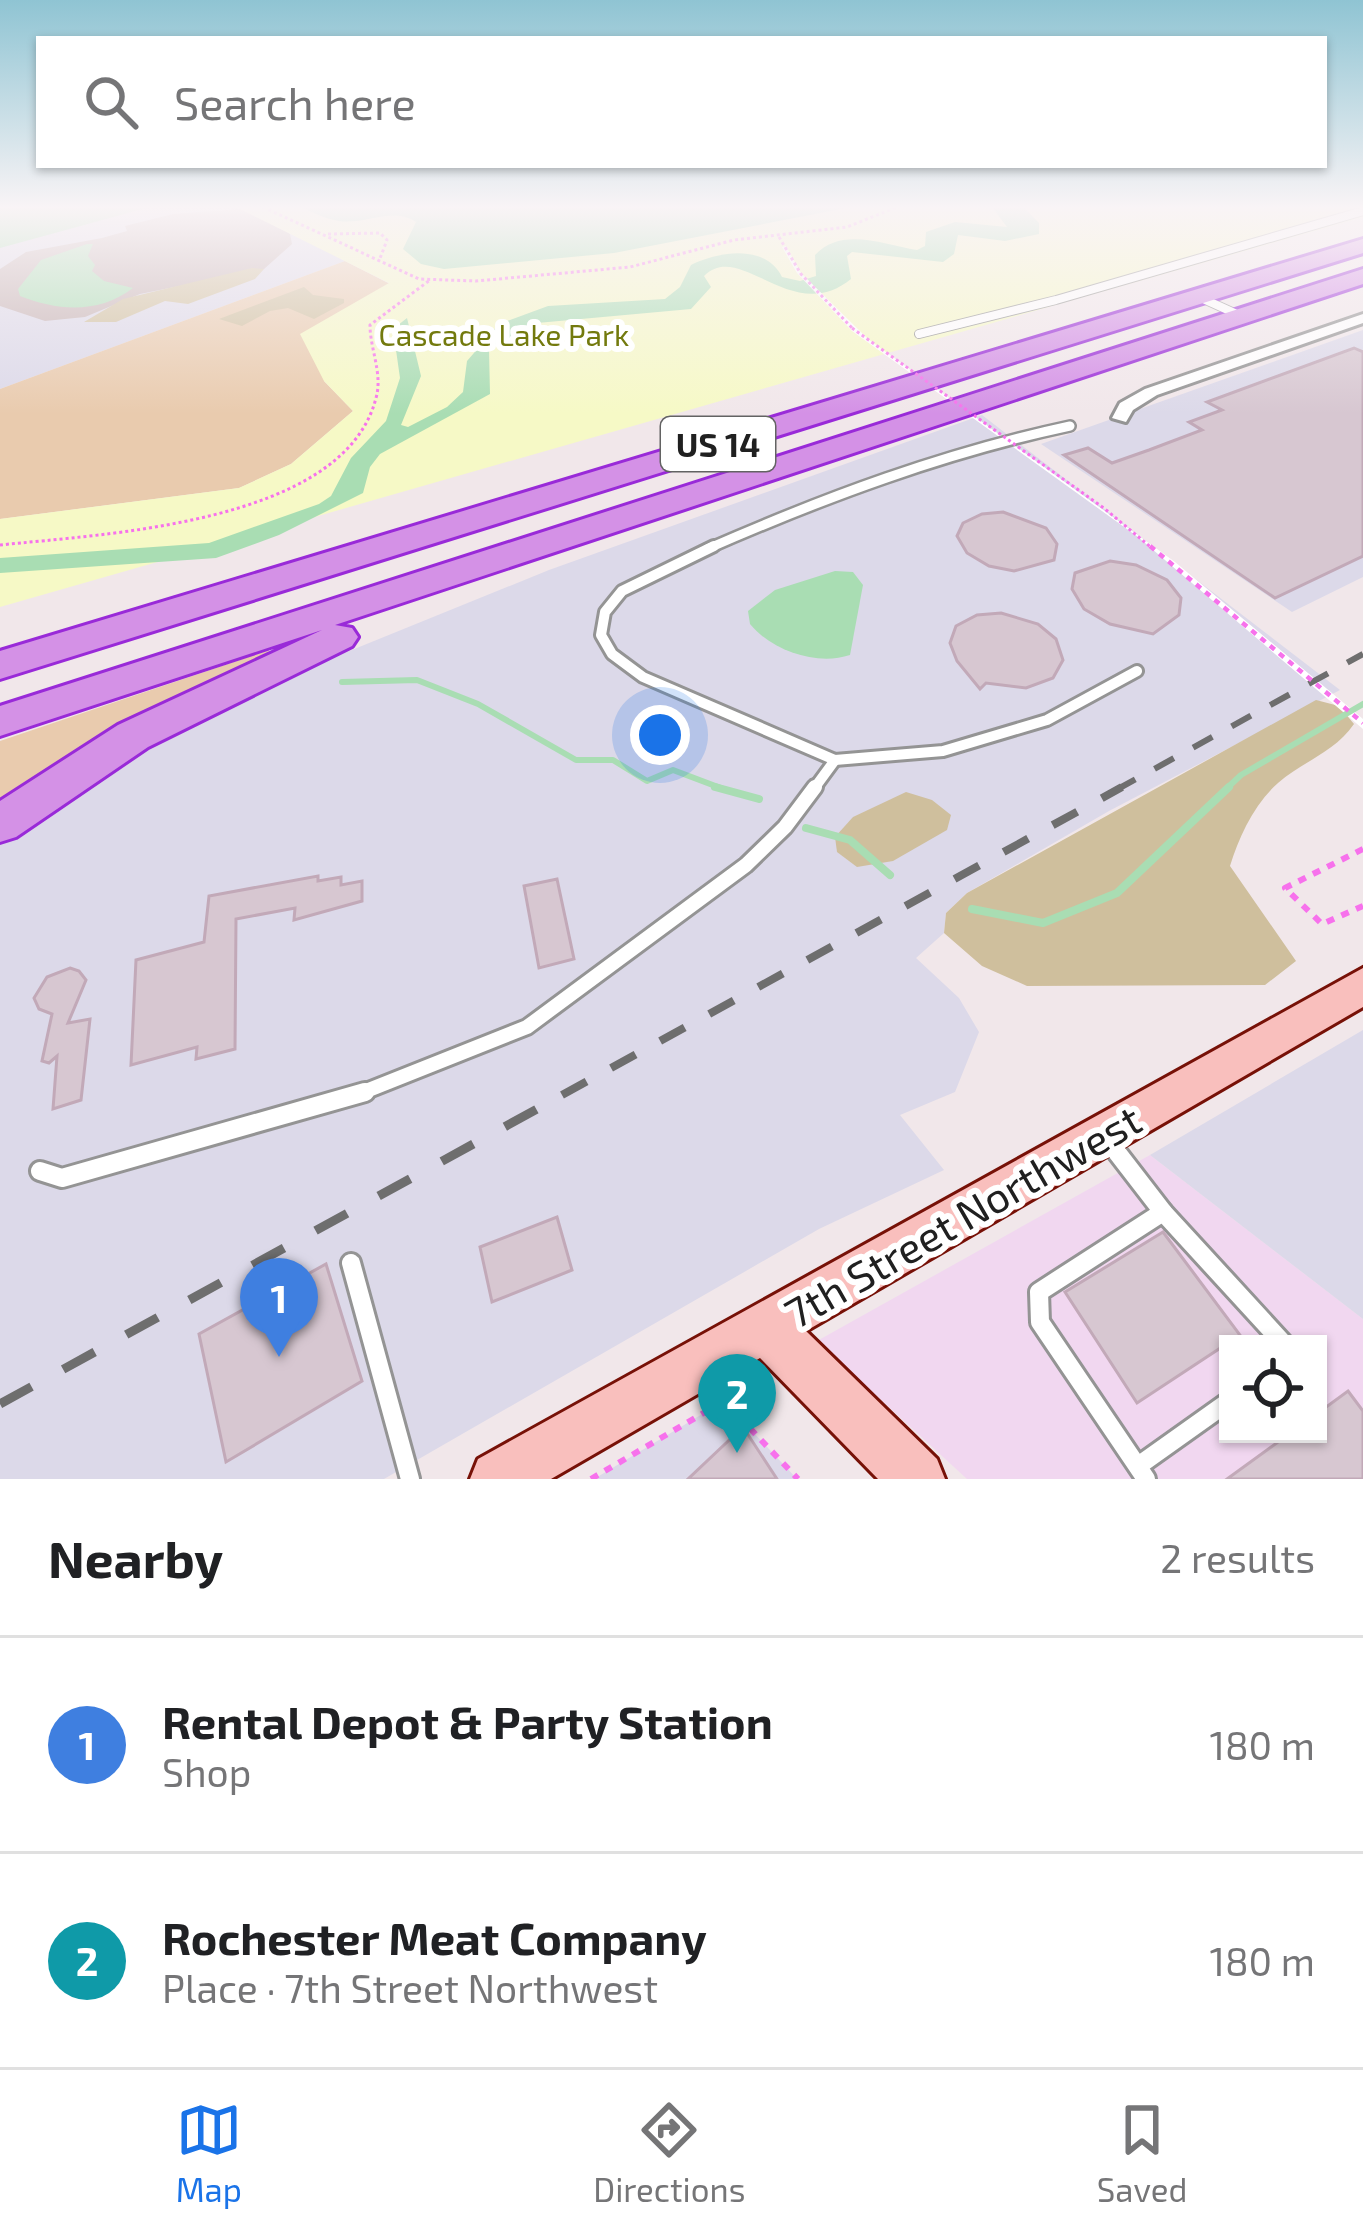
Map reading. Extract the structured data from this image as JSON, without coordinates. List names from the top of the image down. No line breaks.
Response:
{"streets":{"highway":["US 14"],"street":["7th Street Northwest"]},"parks":["Cascade Lake Park"],"page":{"search":"Search here","pins":["1","2"],"heading":["Nearby","2 results"],"list":[{"mark":"1","name":"Rental Depot & Party Station","note":"Shop","value":"180 m"},{"mark":"2","name":"Rochester Meat Company","note":"Place · 7th Street Northwest","value":"180 m"}],"nav":["Map","Directions","Saved"]}}
